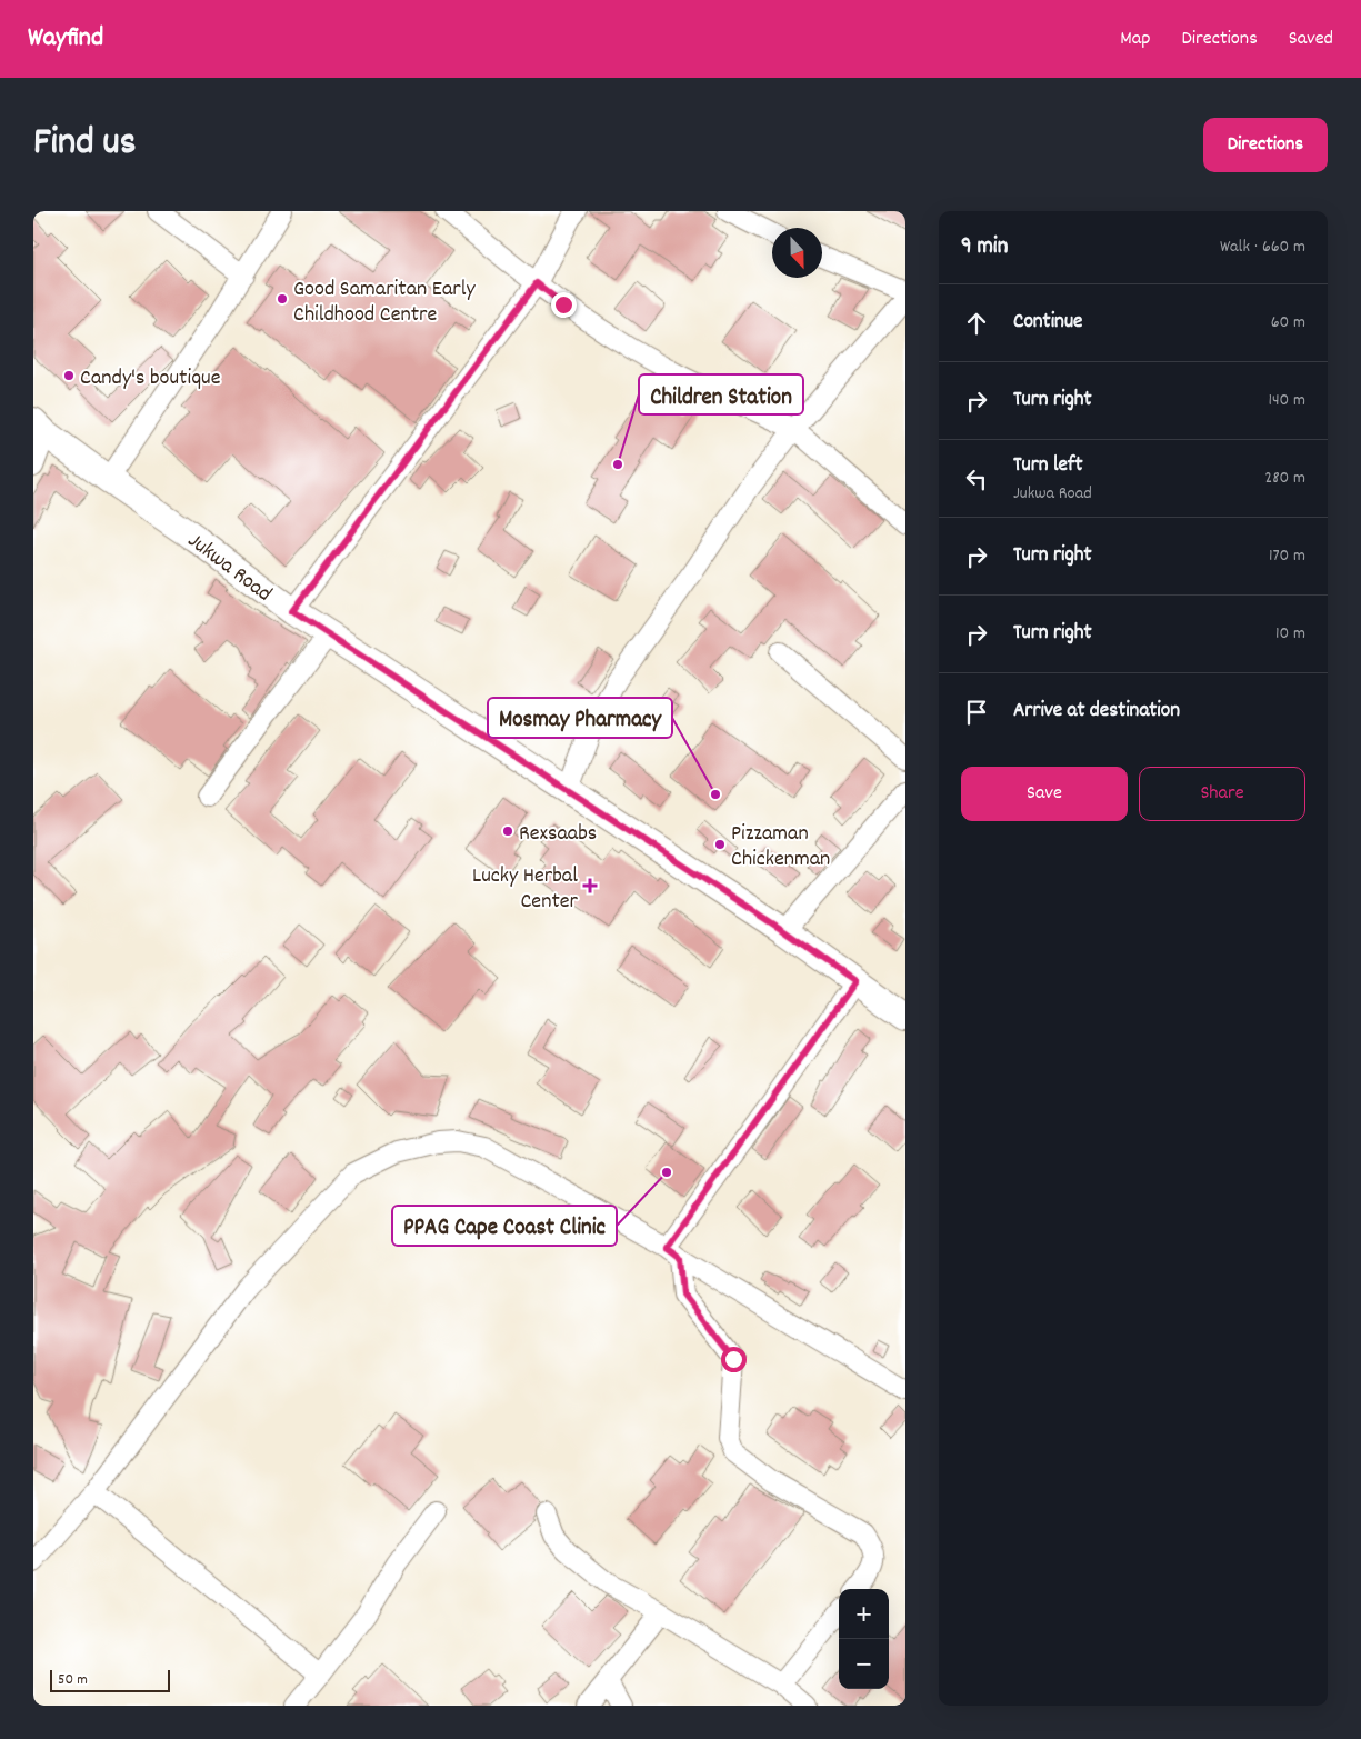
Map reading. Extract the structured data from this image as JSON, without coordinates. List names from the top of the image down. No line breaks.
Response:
{"streets":{"main road":["Jukwa Road"]},"places":{"other":["Good Samaritan Early Childhood Centre","Candy's boutique","Children Station","Mosmay Pharmacy","Rexsaabs","Pizzaman Chickenman","PPAG Cape Coast Clinic"],"health":["Lucky Herbal Center"]},"scale_bar":"50 m","north":"bottom","page":{"header":"Wayfind","nav":["Map","Directions","Saved"],"title":"Find us","buttons":["Directions",["Save","Share"]],"heading":["9 min","Walk · 660 m"],"list":[["Continue","60 m"],["Turn right","140 m"],["Turn left","Jukwa Road","280 m"],["Turn right","170 m"],["Turn right","10 m"],"Arrive at destination"],"map_buttons":["+","−"],"scale":"50 m"}}
